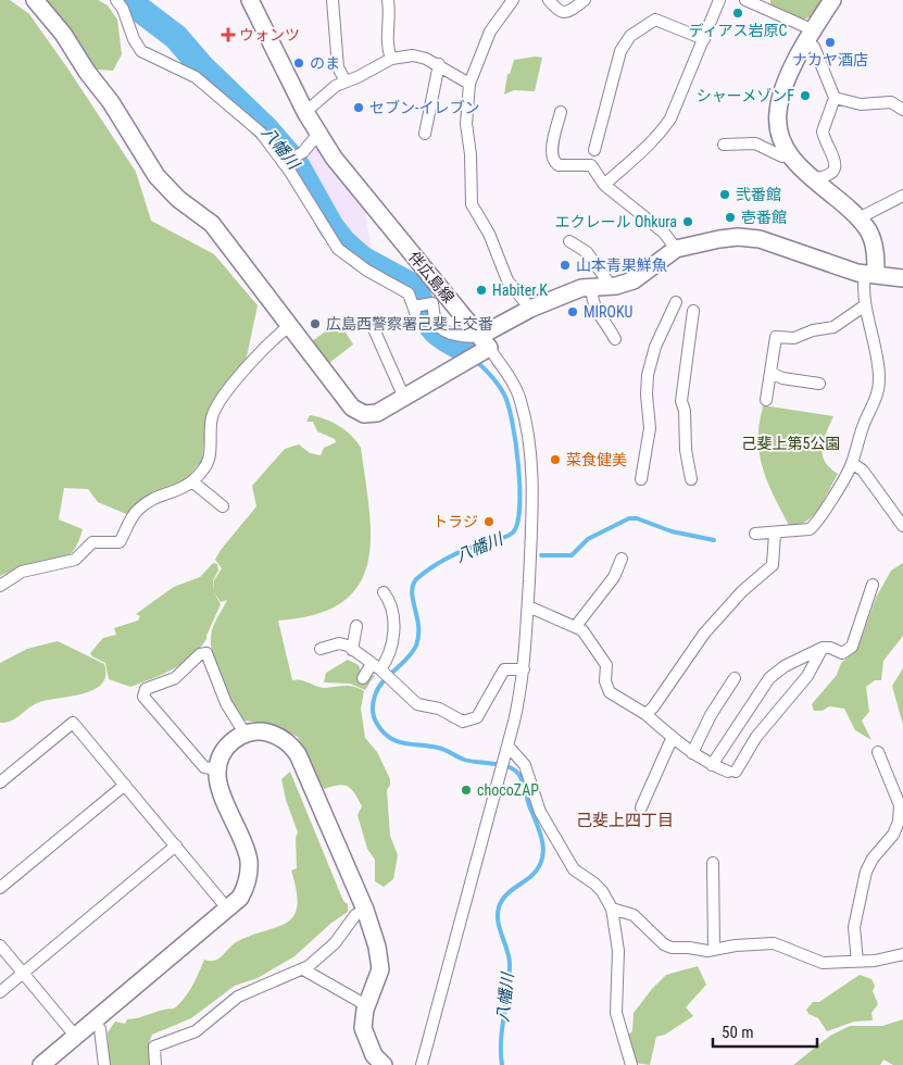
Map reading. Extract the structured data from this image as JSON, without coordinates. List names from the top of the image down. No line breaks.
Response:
{"streets":{"street":["伴広島線"]},"districts":["己斐上四丁目"],"water":["八幡川"],"parks":["己斐上第5公園"],"places":{"other":["ディアス岩原C","ナカヤ酒店","のま","シャーメゾンF","セブン-イレブン","弐番館","壱番館","エクレール Ohkura","山本青果鮮魚","Habiter.K","MIROKU","広島西警察署己斐上交番","菜食健美","トラジ","chocoZAP"],"health":["ウォンツ"]},"scale_bar":"50 m"}
